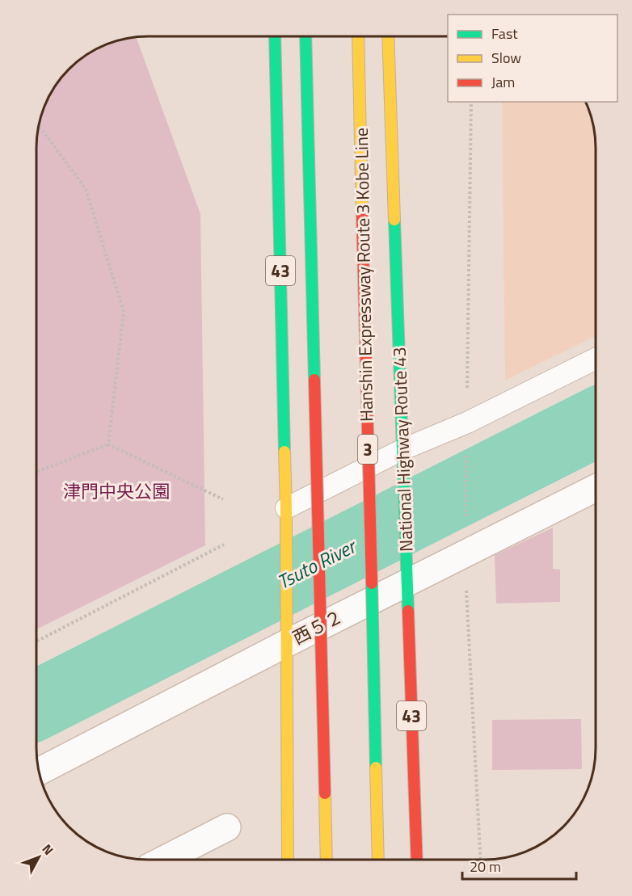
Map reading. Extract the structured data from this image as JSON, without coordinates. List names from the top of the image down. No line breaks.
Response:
{"streets":{"highway":["43","Hanshin Expressway Route 3 Kobe Line","3","National Highway Route 43"],"street":["西５２"]},"crossings":[["43","西５２"],["National Highway Route 43","西５２"]],"water":["Tsuto River"],"parks":["津門中央公園"],"legend":["Fast","Slow","Jam"],"scale_bar":"20 m","north":"top right"}
